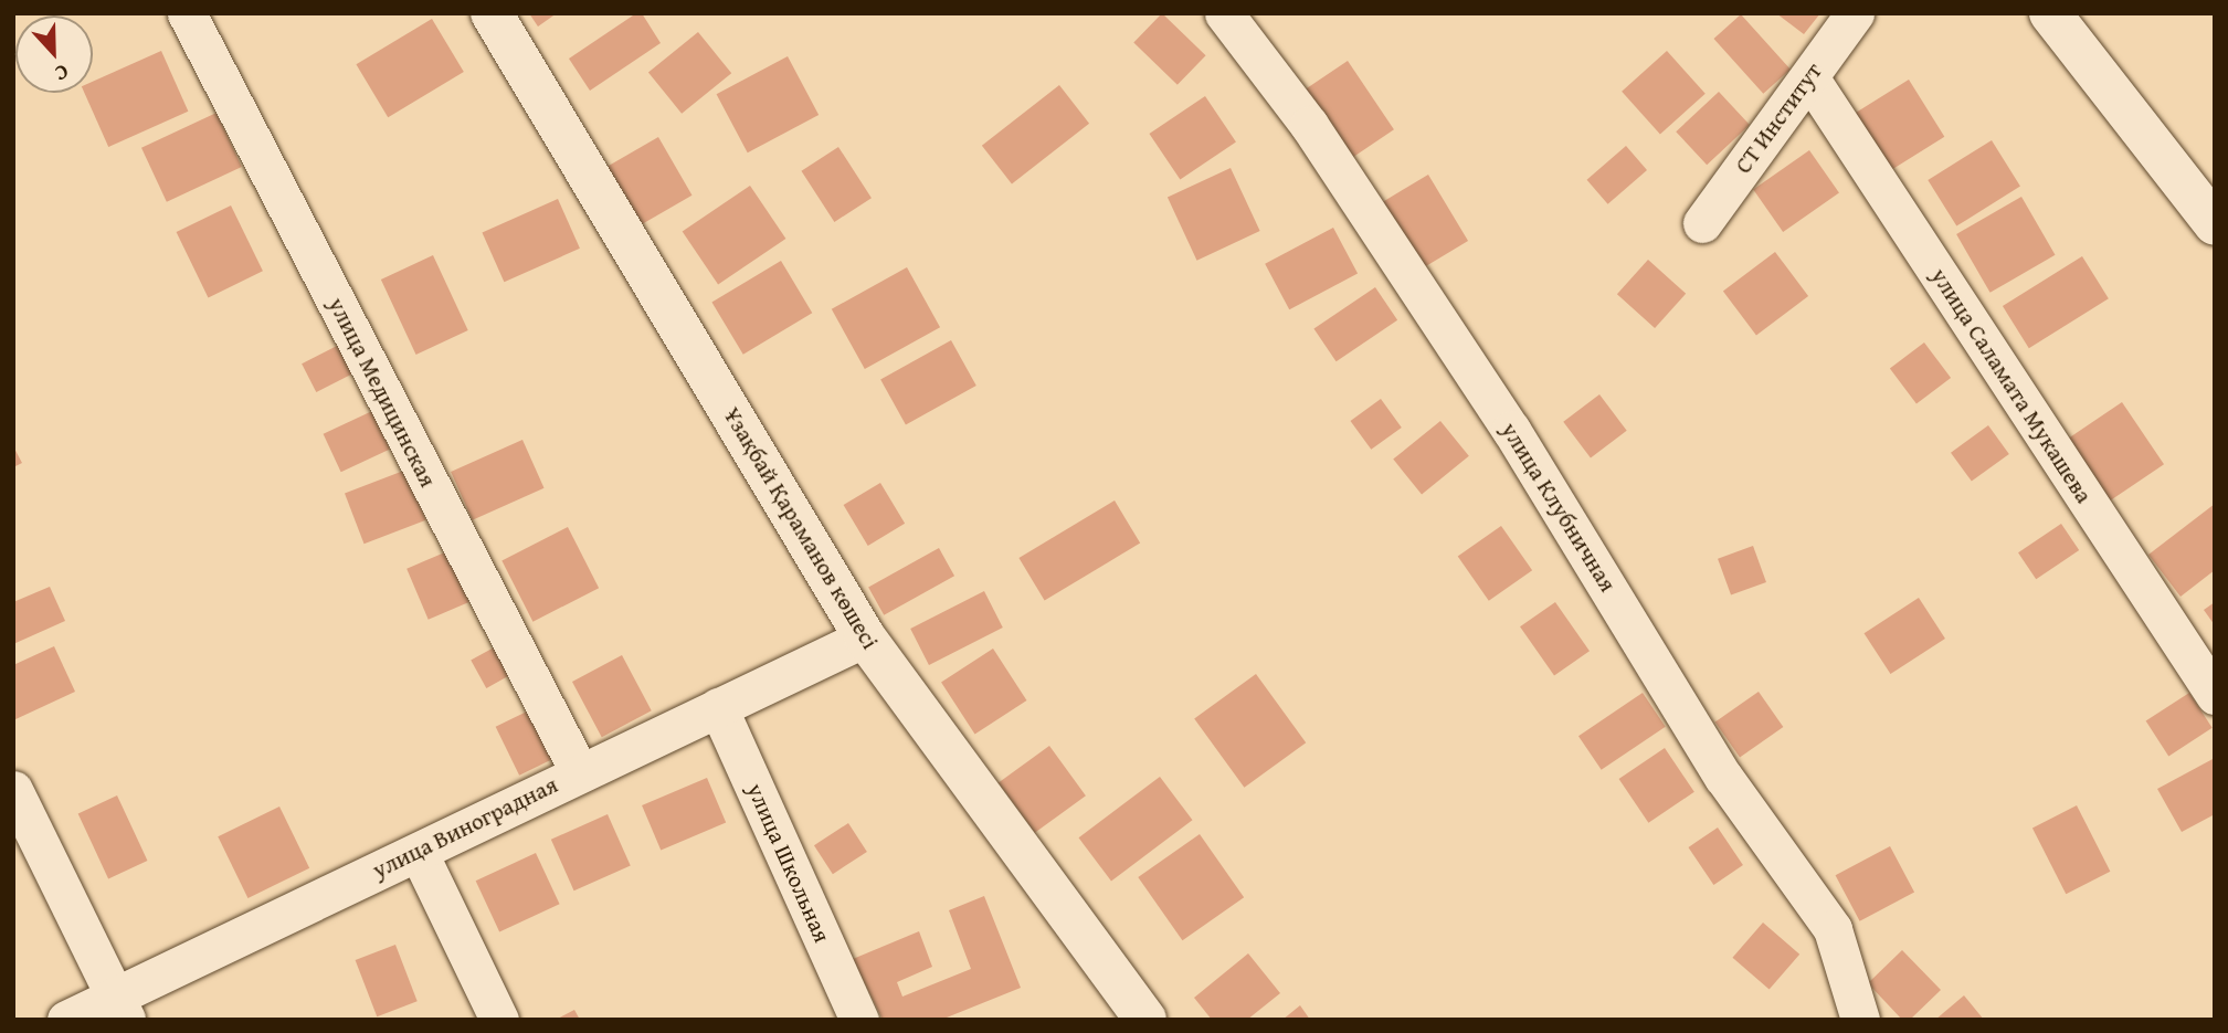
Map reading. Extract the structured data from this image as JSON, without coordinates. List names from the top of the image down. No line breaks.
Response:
{"streets":{"street":["СТ Институт","улица Саламата Мукашева","улица Медицинская","улица Клубничная","Ұзақбай Қараманов көшесі","улица Виноградная","улица Школьная"]},"crossings":[["СТ Институт","улица Саламата Мукашева"],["улица Медицинская","улица Виноградная"],["Ұзақбай Қараманов көшесі","улица Виноградная"],["улица Виноградная","улица Школьная"]],"north":"bottom"}
